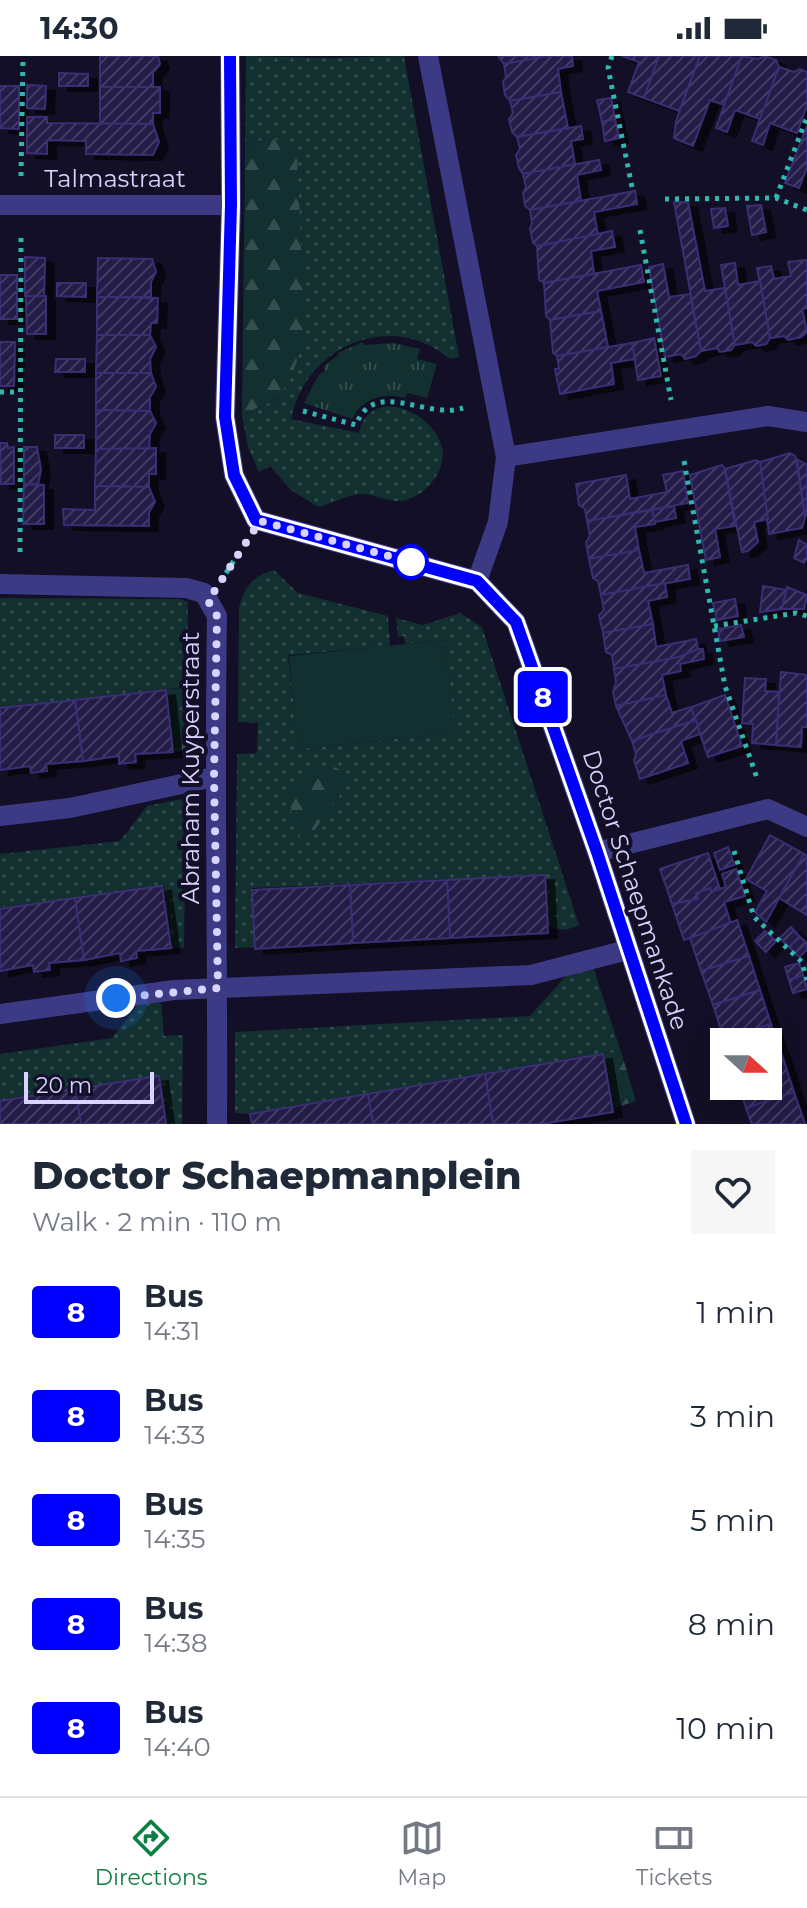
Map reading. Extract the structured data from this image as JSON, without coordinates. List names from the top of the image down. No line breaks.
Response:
{"streets":{"street":["Talmastraat","Abraham Kuyperstraat","Doctor Schaepmankade"]},"lines":["bus line 8"],"scale_bar":"20 m","north":"right","page":{"status":"14:30","on_map":"8","scale":"20 m","heading":["Doctor Schaepmanplein","Walk · 2 min · 110 m"],"list":[{"mark":"8","name":"Bus","note":"14:31","value":"1 min"},{"mark":"8","name":"Bus","note":"14:33","value":"3 min"},{"mark":"8","name":"Bus","note":"14:35","value":"5 min"},{"mark":"8","name":"Bus","note":"14:38","value":"8 min"},{"mark":"8","name":"Bus","note":"14:40","value":"10 min"}],"tabs":["Directions","Map","Tickets"]}}
